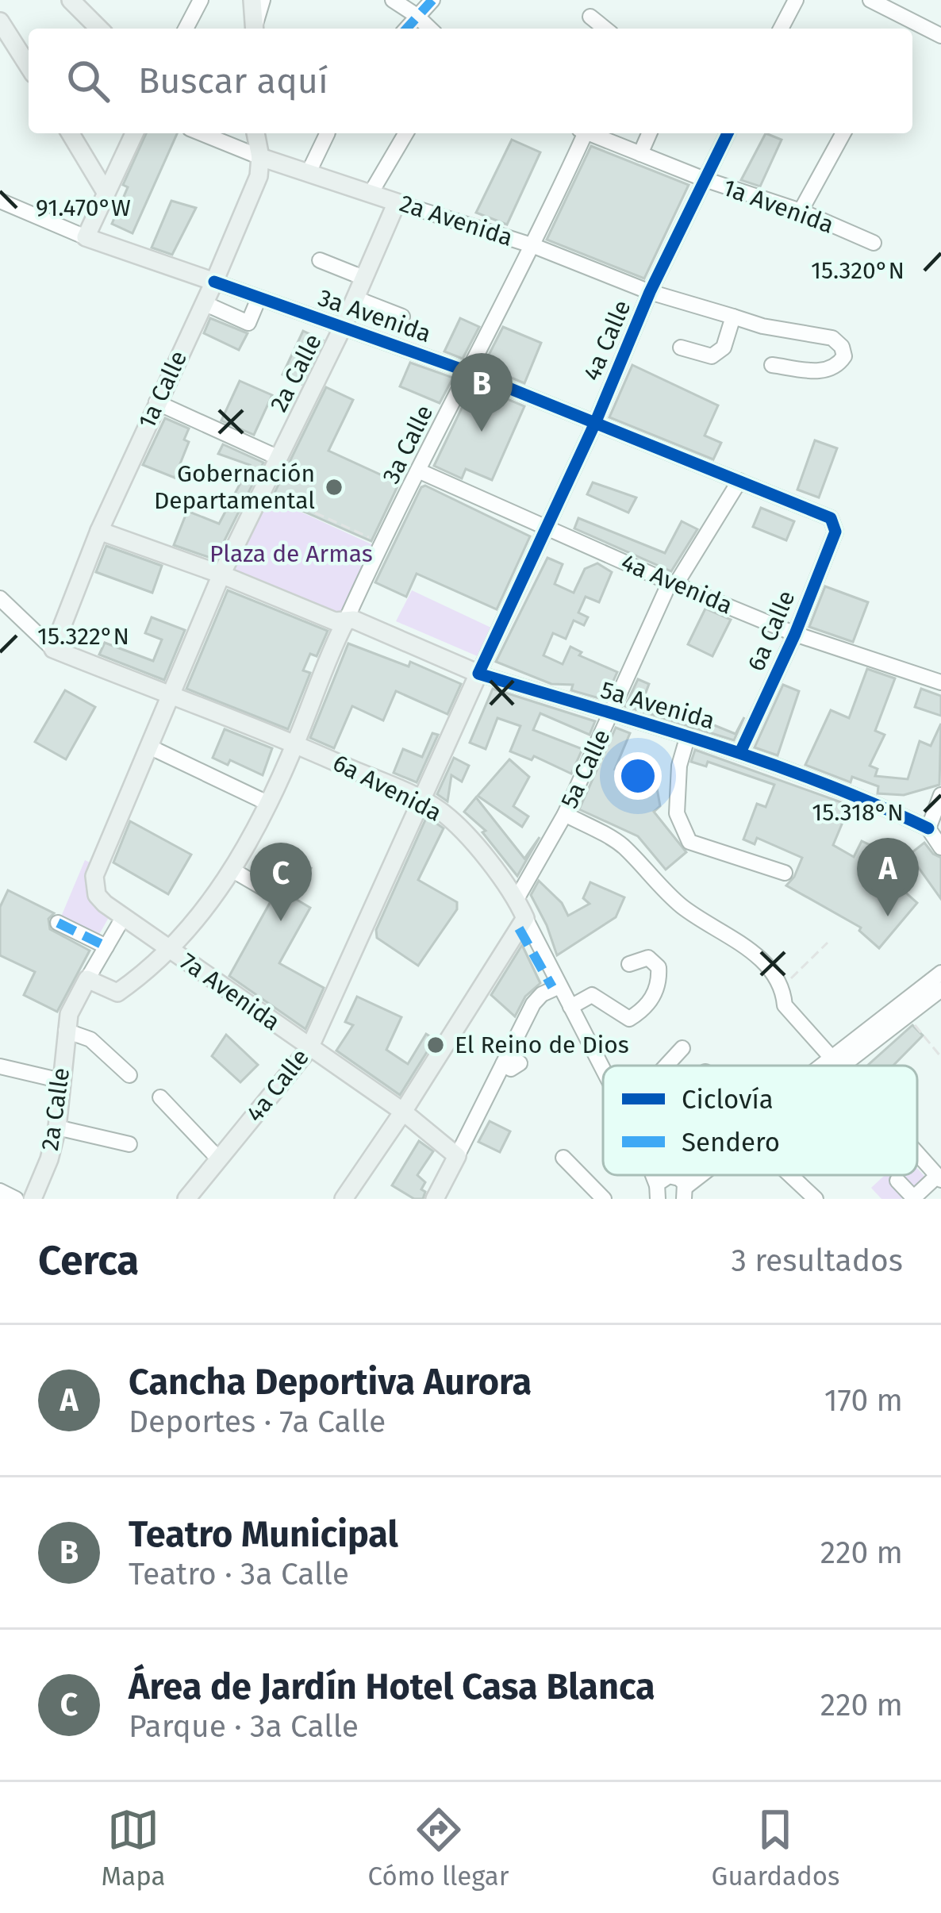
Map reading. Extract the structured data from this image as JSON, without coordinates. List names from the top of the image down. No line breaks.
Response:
{"streets":{"main road":["2a Avenida","3a Avenida","4a Calle","2a Calle","1a Calle","3a Calle","5a Avenida","6a Avenida","7a Avenida"],"street":["1a Avenida","4a Avenida","6a Calle","5a Calle"]},"crossings":[["1a Avenida","4a Calle"],["2a Avenida","4a Calle"],["2a Avenida","2a Calle"],["2a Avenida","1a Calle"],["2a Avenida","3a Calle"],["3a Avenida","4a Calle"],["3a Avenida","2a Calle"],["3a Avenida","1a Calle"],["3a Avenida","3a Calle"],["3a Avenida","6a Calle"],["3a Avenida","5a Calle"],["4a Calle","4a Avenida"],["4a Calle","5a Avenida"],["4a Calle","6a Avenida"],["4a Calle","7a Avenida"],["2a Calle","3a Calle"],["2a Calle","5a Avenida"],["2a Calle","6a Avenida"],["2a Calle","7a Avenida"],["1a Calle","5a Avenida"],["1a Calle","6a Avenida"],["3a Calle","4a Avenida"],["3a Calle","5a Avenida"],["3a Calle","6a Avenida"],["3a Calle","7a Avenida"],["4a Avenida","6a Calle"],["4a Avenida","5a Calle"],["6a Calle","5a Avenida"],["5a Avenida","5a Calle"],["5a Calle","6a Avenida"]],"parks":["Plaza de Armas"],"places":["Gobernación Departamental","El Reino de Dios"],"legend":["Ciclovía","Sendero"],"page":{"search":"Buscar aquí","pins":["B","A","C"],"heading":["Cerca","3 resultados"],"list":[{"mark":"A","name":"Cancha Deportiva Aurora","note":"Deportes · 7a Calle","value":"170 m"},{"mark":"B","name":"Teatro Municipal","note":"Teatro · 3a Calle","value":"220 m"},{"mark":"C","name":"Área de Jardín Hotel Casa Blanca","note":"Parque · 3a Calle","value":"220 m"}],"nav":["Mapa","Cómo llegar","Guardados"]},"coordinates":["91.470°W","15.320°N","15.322°N","15.318°N"]}
